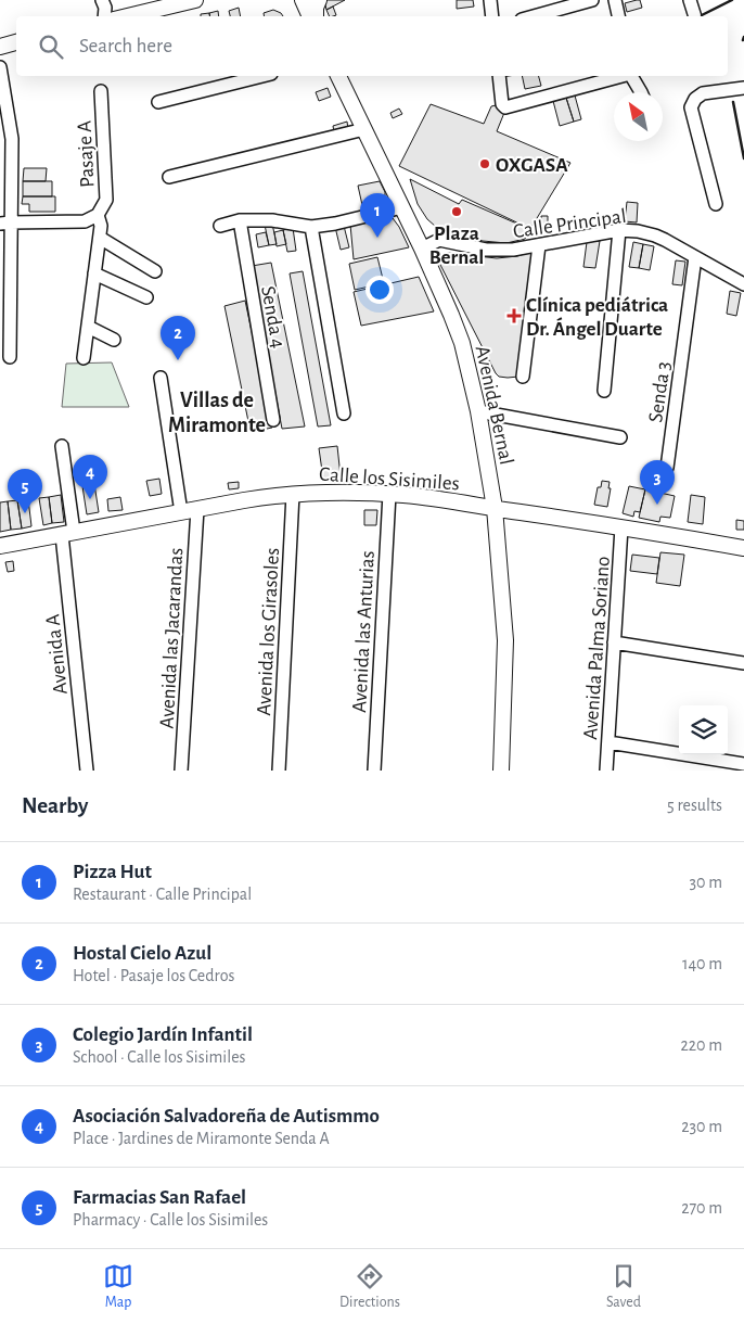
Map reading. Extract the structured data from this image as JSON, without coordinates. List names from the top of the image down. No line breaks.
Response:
{"streets":{"main road":["Avenida Bernal","Calle los Sisimiles"],"street":["Pasaje A","Calle Principal","Senda 4","Senda 3","Avenida los Girasoles","Avenida las Anturias","Avenida las Jacarandas","Avenida Palma Soriano","Avenida A"]},"crossings":[["Calle Principal","Senda 3"],["Calle Principal","Avenida Bernal"],["Avenida Bernal","Calle los Sisimiles"],["Calle los Sisimiles","Avenida los Girasoles"],["Calle los Sisimiles","Avenida las Anturias"],["Calle los Sisimiles","Avenida las Jacarandas"],["Calle los Sisimiles","Avenida Palma Soriano"],["Calle los Sisimiles","Avenida A"]],"districts":["Villas de Miramonte"],"places":{"other":["OXGASA","Plaza Bernal"],"health":["Clínica pediátrica Dr. Ángel Duarte"]},"north":"top left","page":{"search":"Search here","pins":["1","2","4","3","5"],"heading":["Nearby","5 results"],"list":[{"mark":"1","name":"Pizza Hut","note":"Restaurant · Calle Principal","value":"30 m"},{"mark":"2","name":"Hostal Cielo Azul","note":"Hotel · Pasaje los Cedros","value":"140 m"},{"mark":"3","name":"Colegio Jardín Infantil","note":"School · Calle los Sisimiles","value":"220 m"},{"mark":"4","name":"Asociación Salvadoreña de Autismmo","note":"Place · Jardines de Miramonte Senda A","value":"230 m"},{"mark":"5","name":"Farmacias San Rafael","note":"Pharmacy · Calle los Sisimiles","value":"270 m"}],"nav":["Map","Directions","Saved"]}}
